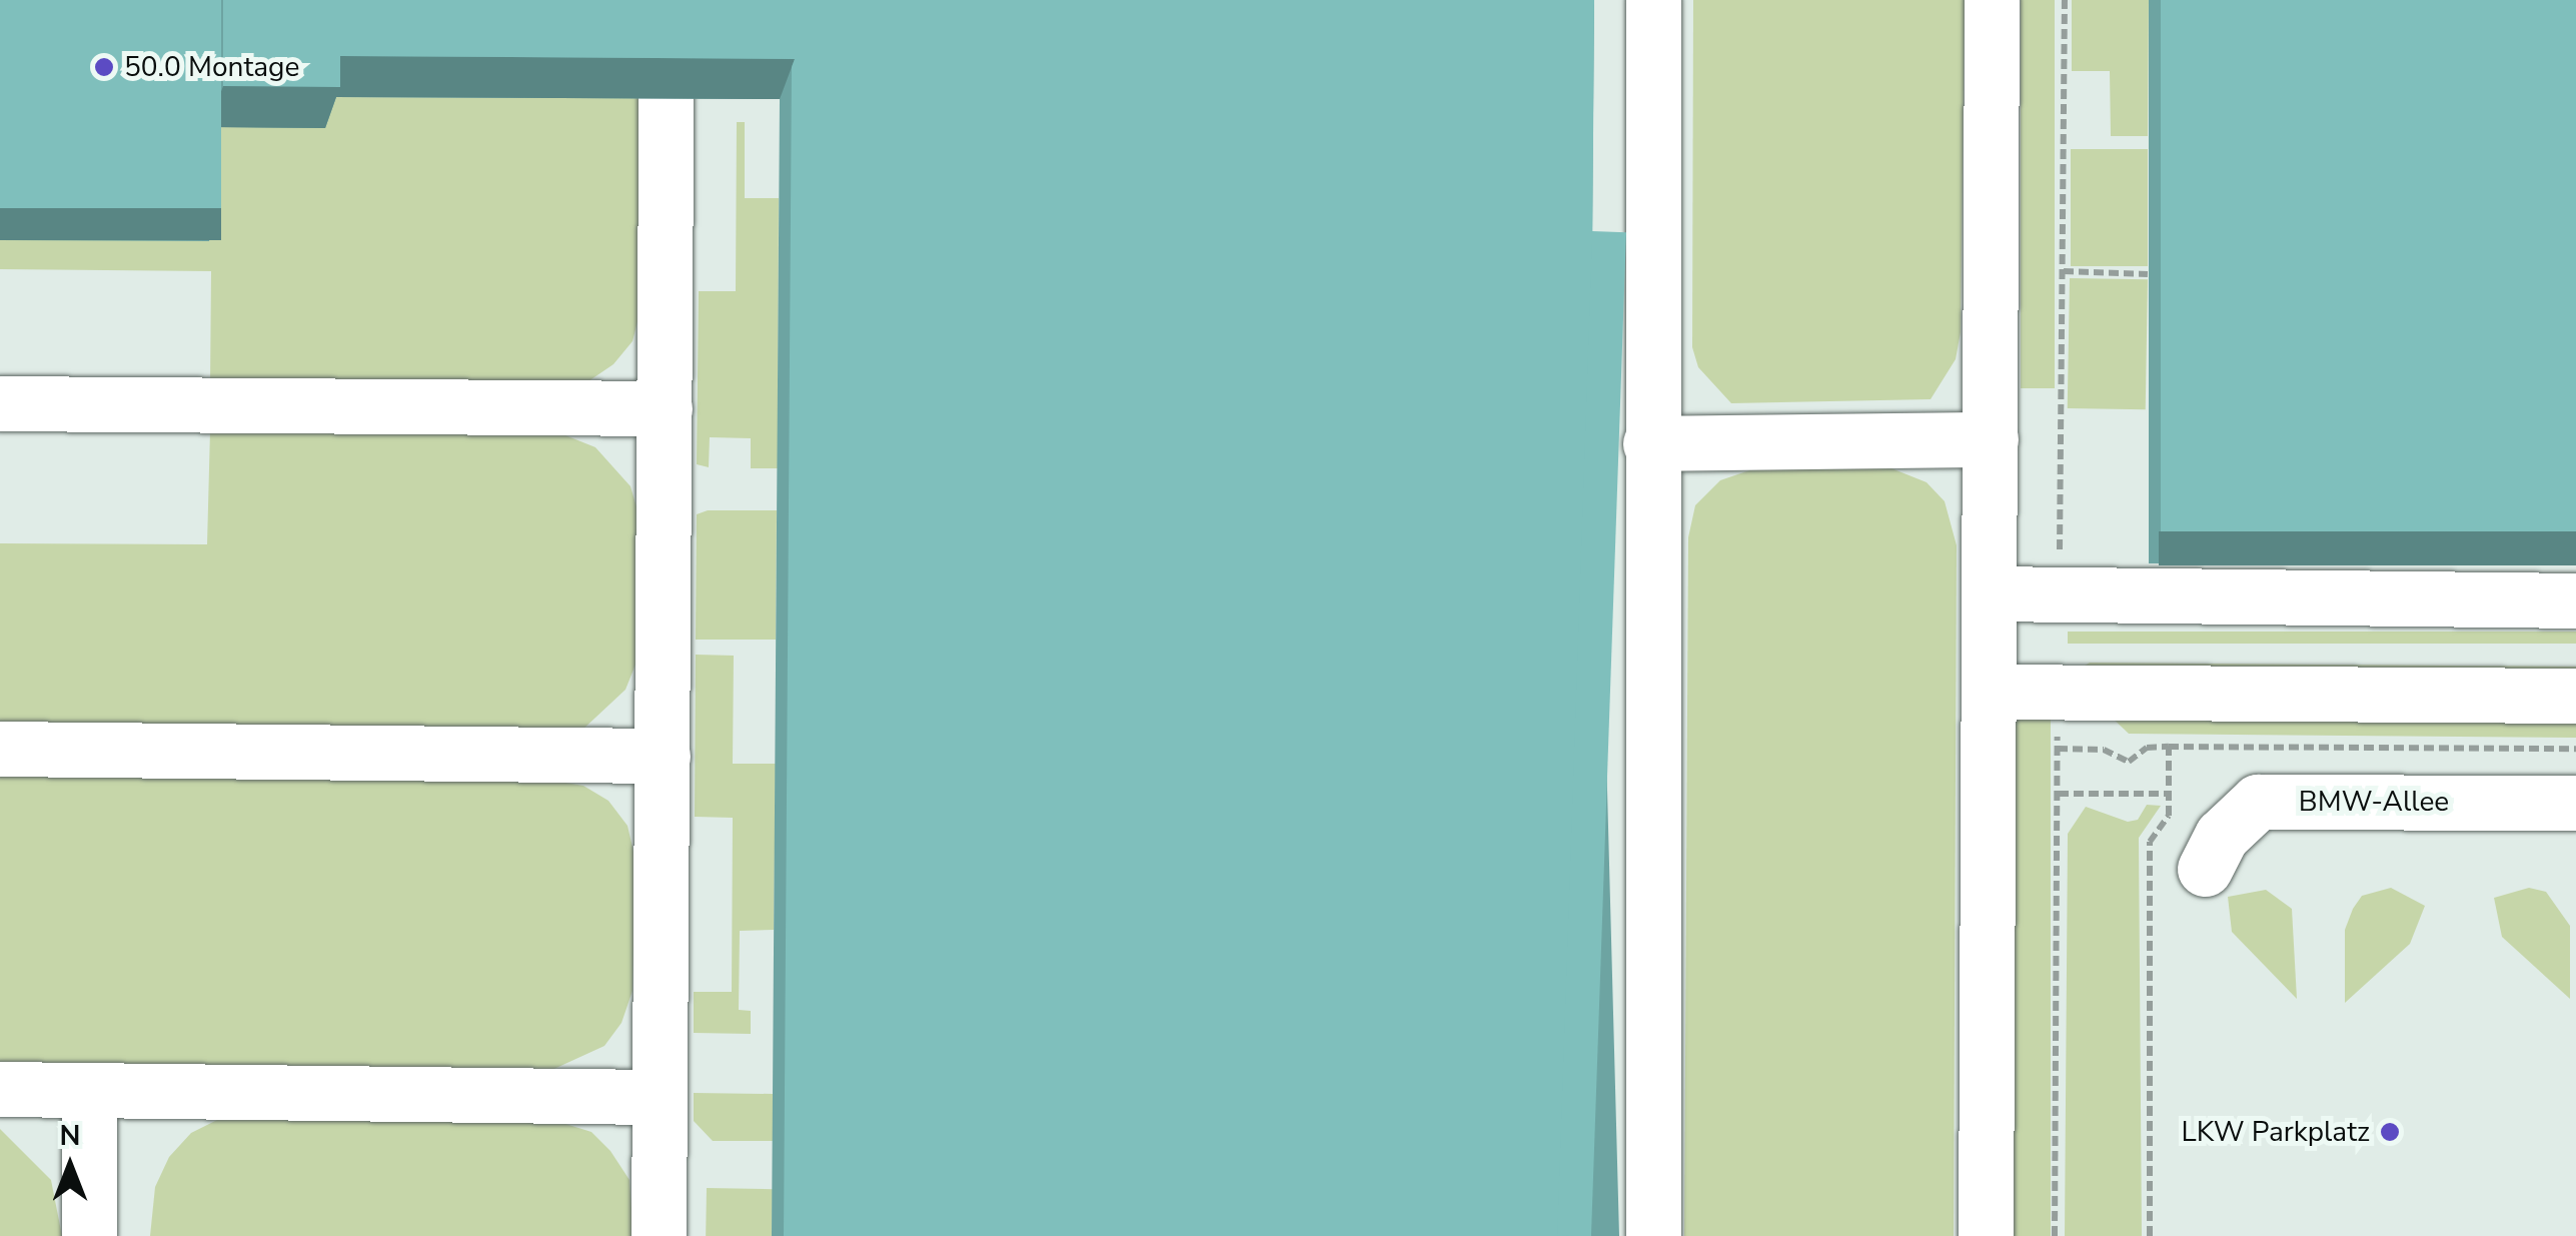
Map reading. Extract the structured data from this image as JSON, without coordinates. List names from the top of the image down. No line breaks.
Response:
{"streets":{"lane":["BMW-Allee"]},"places":["50.0 Montage","LKW Parkplatz"],"north":"top"}
